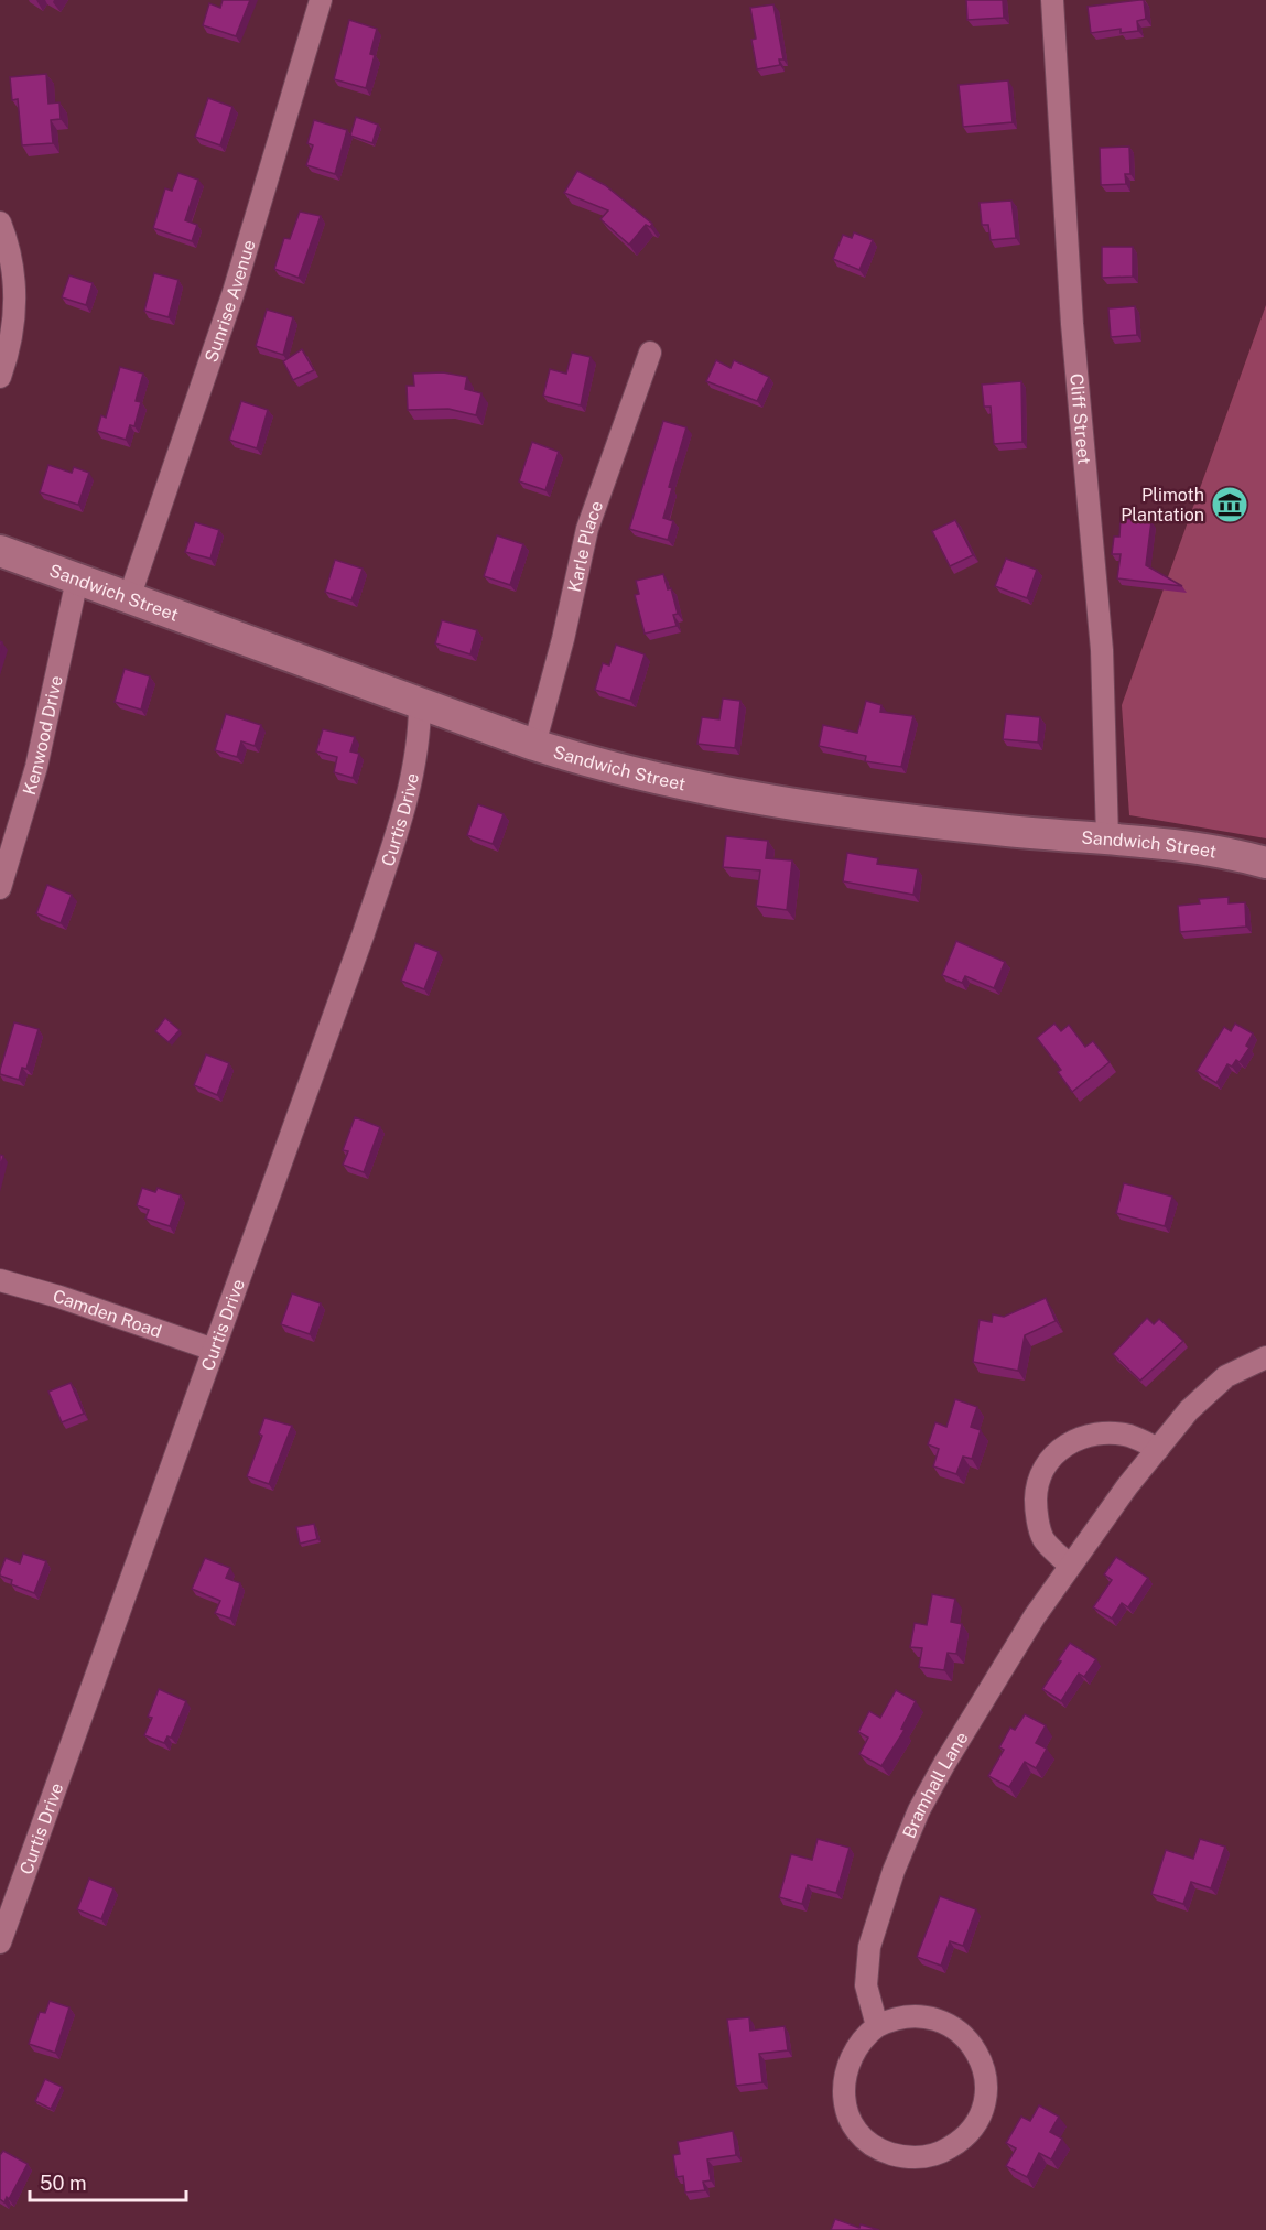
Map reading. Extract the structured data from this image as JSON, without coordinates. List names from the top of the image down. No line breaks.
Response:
{"streets":{"street":["Sunrise Avenue","Cliff Street","Karle Place","Sandwich Street","Kenwood Drive","Curtis Drive","Camden Road","Bramhall Lane"]},"crossings":[["Sunrise Avenue","Sandwich Street"],["Cliff Street","Sandwich Street"],["Karle Place","Sandwich Street"],["Sandwich Street","Kenwood Drive"],["Sandwich Street","Curtis Drive"],["Curtis Drive","Camden Road"]],"places":{"museum":["Plimoth Plantation"]},"scale_bar":"50 m"}
